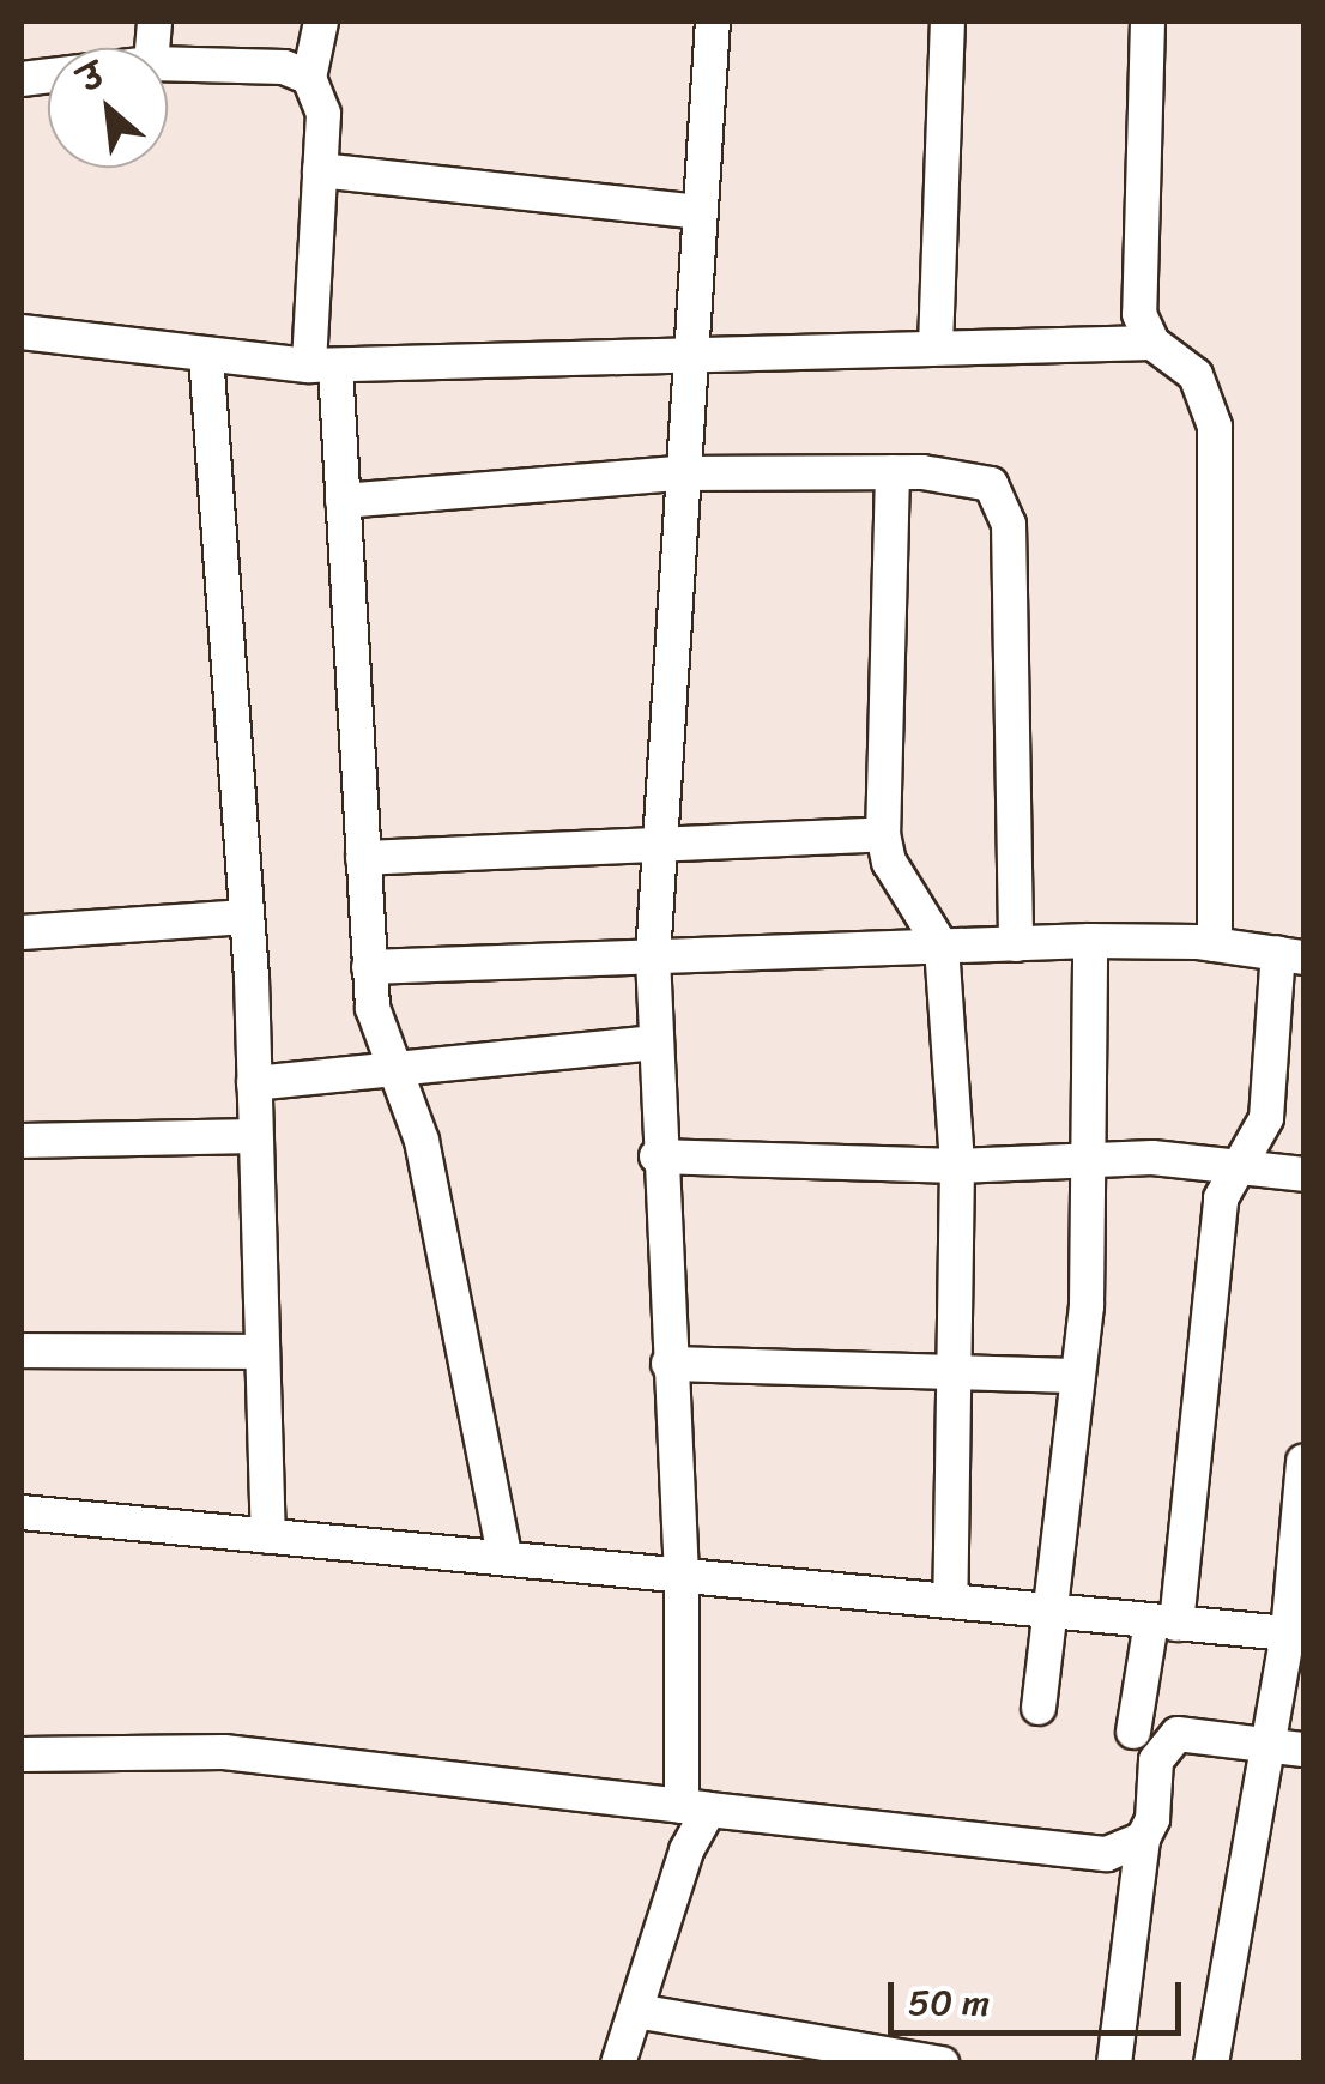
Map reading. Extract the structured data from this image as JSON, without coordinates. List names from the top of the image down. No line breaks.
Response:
{"scale_bar":"50 m","north":"top left"}
